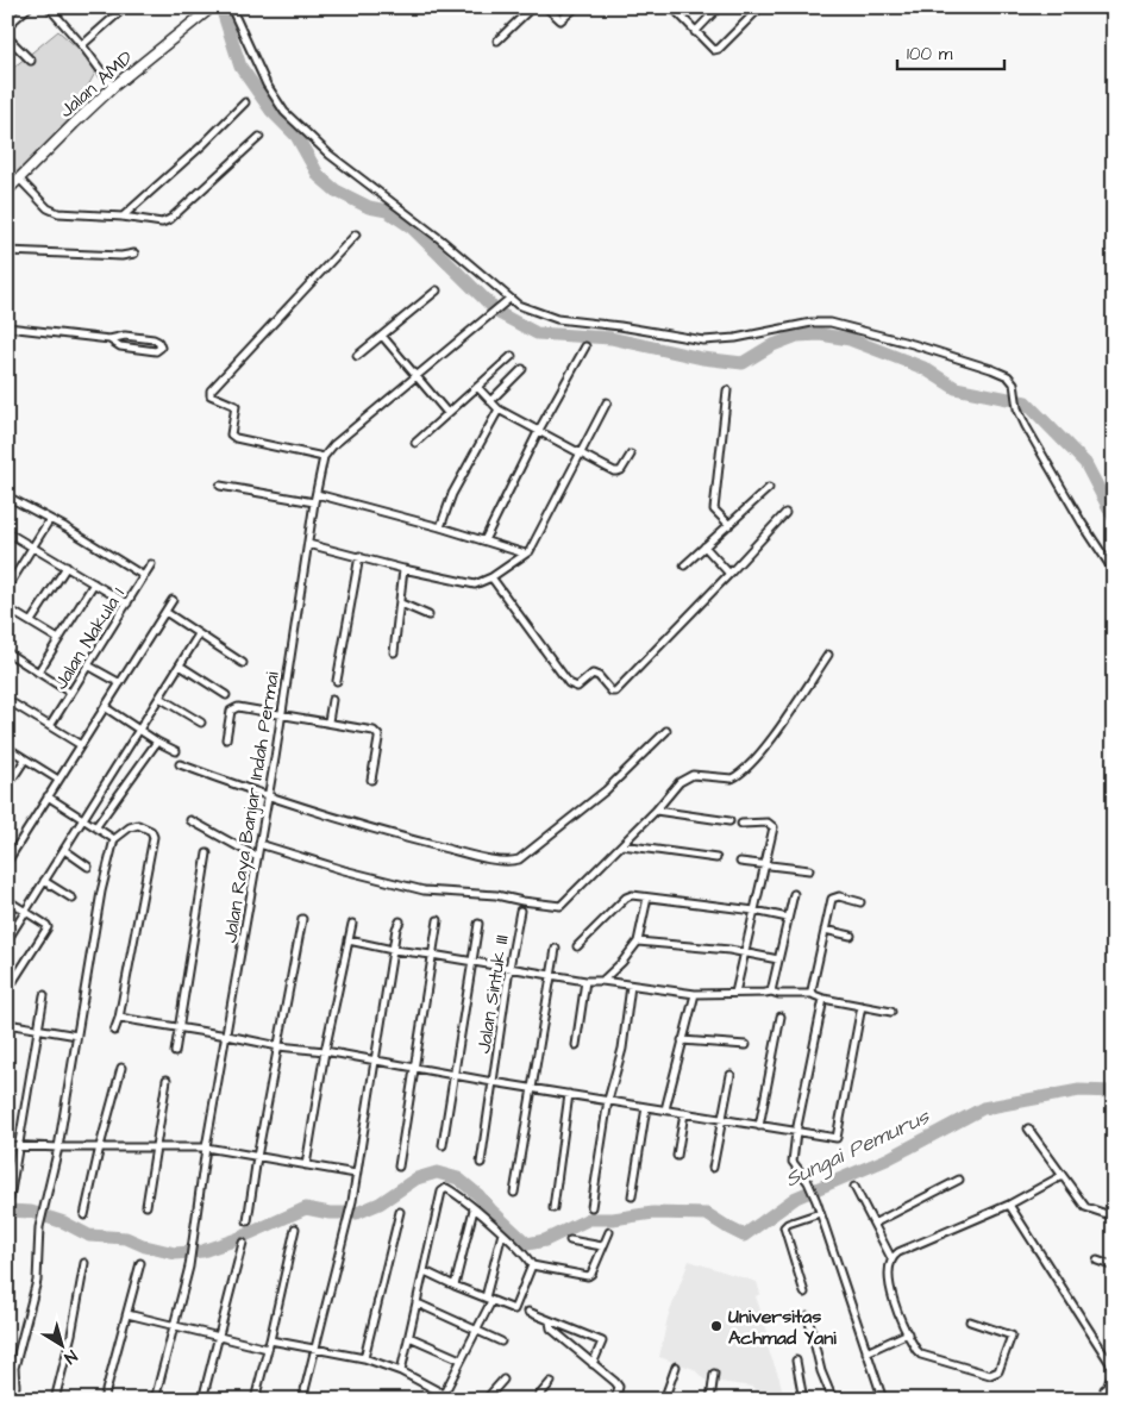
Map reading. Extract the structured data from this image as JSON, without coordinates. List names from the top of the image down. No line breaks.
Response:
{"streets":{"street":["Jalan AMD","Jalan Nakula 1","Jalan Raya Banjar Indah Permai","Jalan Sintuk III"]},"water":["Sungai Pemurus"],"places":["Universitas Achmad Yani"],"scale_bar":"100 m","north":"bottom right"}
